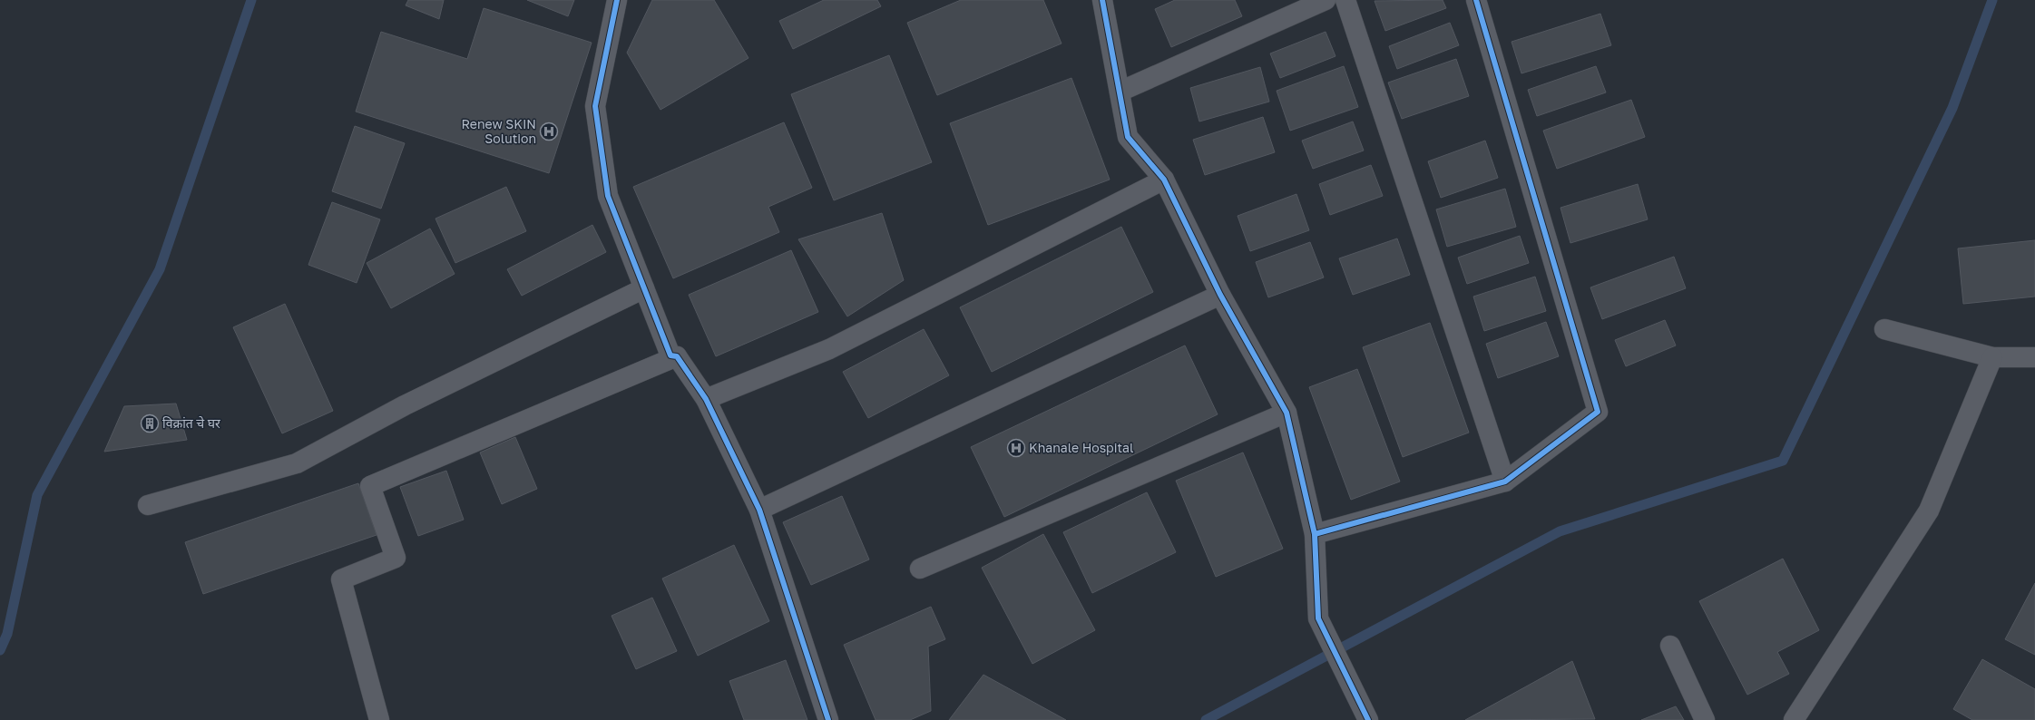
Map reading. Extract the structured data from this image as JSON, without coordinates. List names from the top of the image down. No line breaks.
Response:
{"places":{"hospital":["Renew SKIN Solution","Khanale Hospital"],"building":["विक्रांत चे घर"]}}
